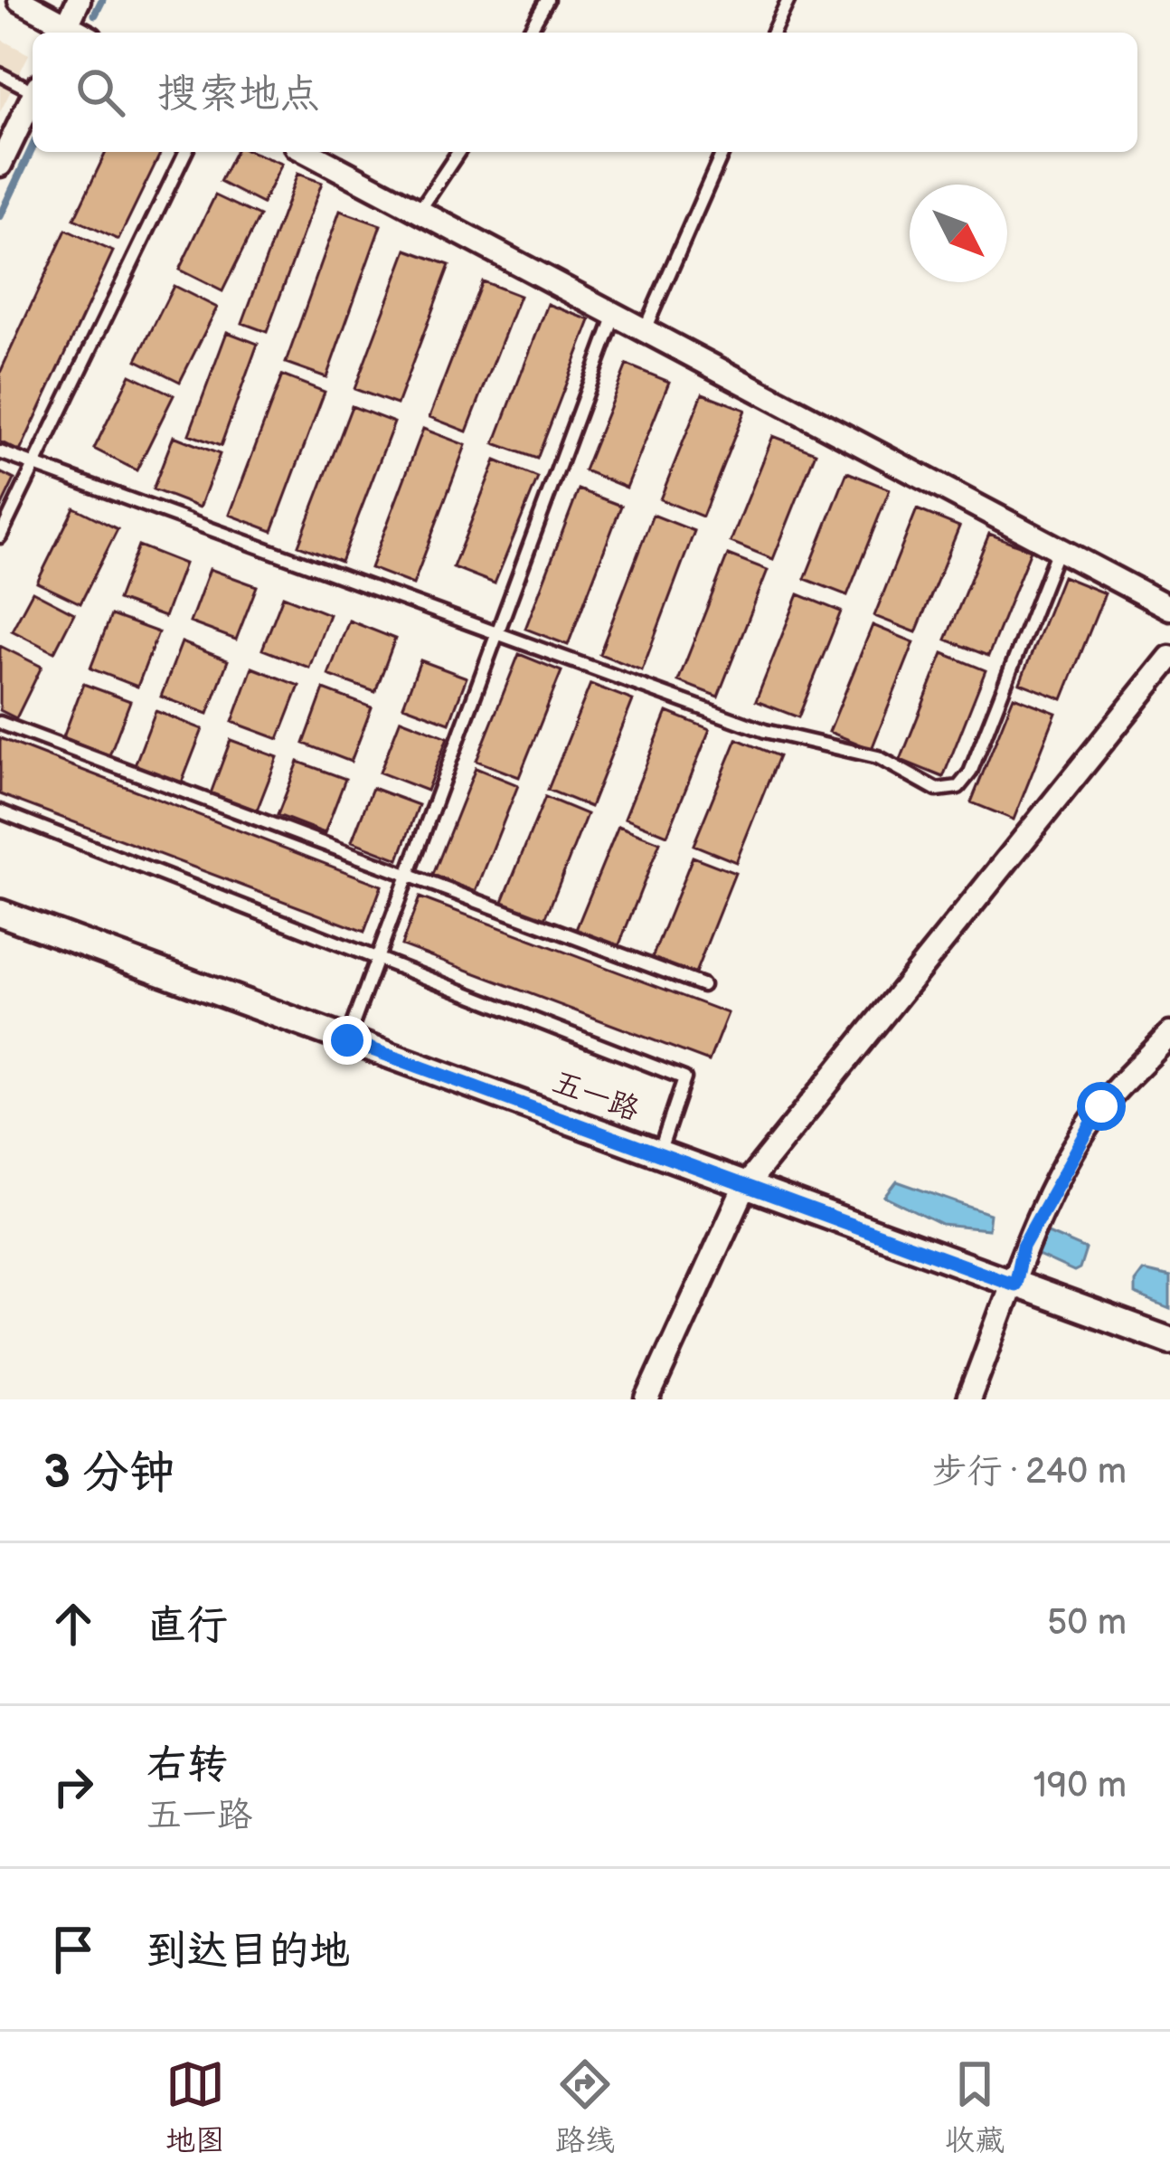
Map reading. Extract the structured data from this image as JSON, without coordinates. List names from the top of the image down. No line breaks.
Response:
{"streets":{"street":["五一路"]},"north":"bottom right","page":{"search":"搜索地点","heading":["3 分钟","步行 · 240 m"],"list":[["直行","50 m"],["右转","五一路","190 m"],"到达目的地"],"nav":["地图","路线","收藏"]}}
